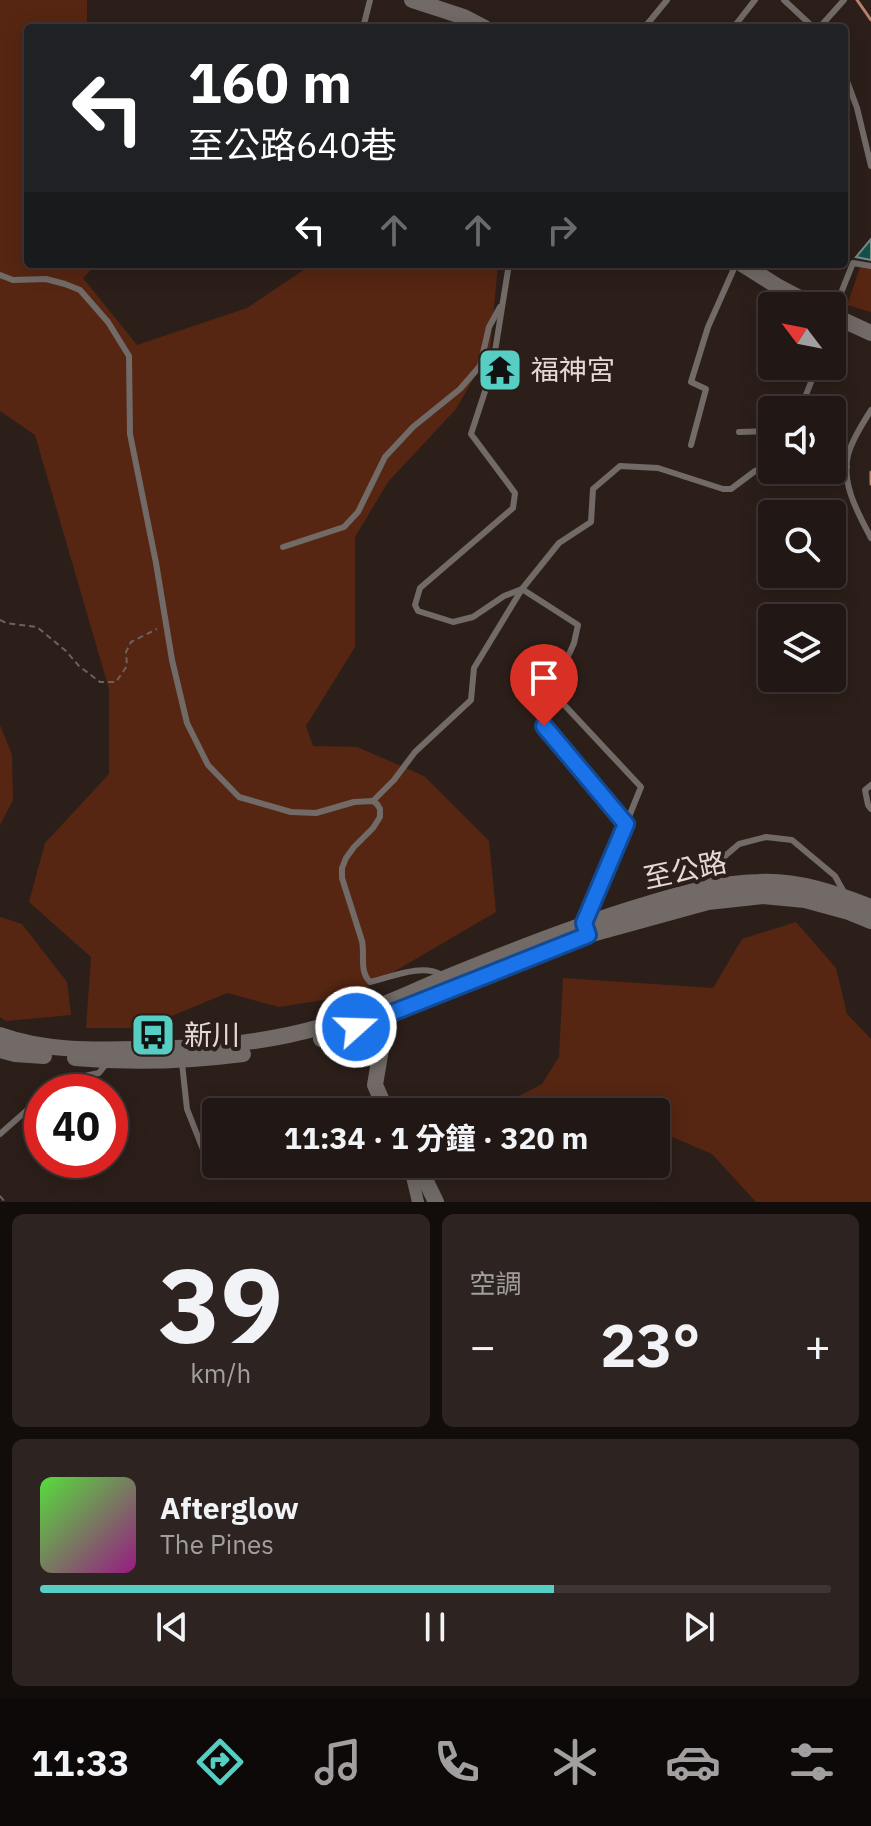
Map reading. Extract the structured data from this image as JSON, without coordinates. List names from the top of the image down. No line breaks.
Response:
{"streets":{"street":["至公路"]},"places":{"temple":["福神宮"],"bus stop":["新川"]},"north":"top left","page":{"turn":["160 m","至公路640巷"],"limit":"40","trip":"11:34 · 1 分鐘 · 320 m","tile":[["39","km/h"],"空調"],"heat":["−","23°","+"],"song":["Afterglow","The Pines"],"tabs":"11:33"}}
